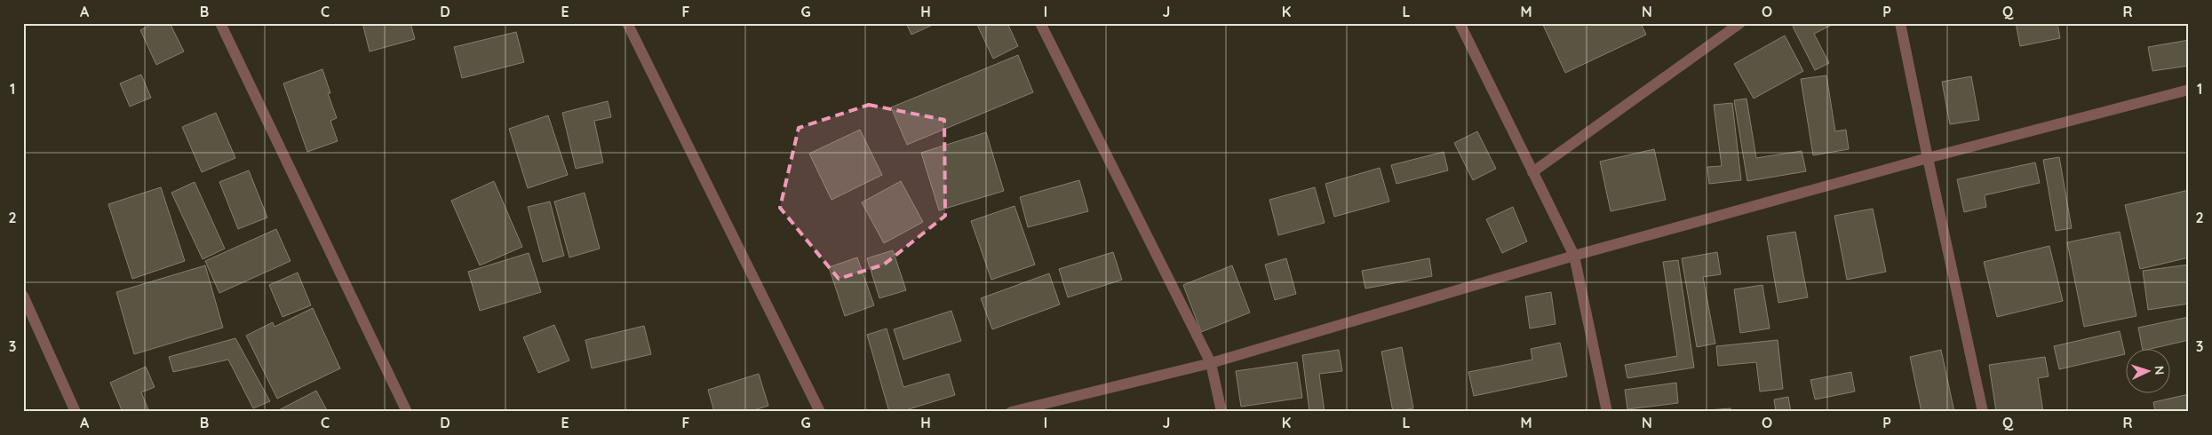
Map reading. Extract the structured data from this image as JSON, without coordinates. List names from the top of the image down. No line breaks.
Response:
{"north":"right","grid":{"columns":["A","B","C","D","E","F","G","H","I","J","K","L","M","N","O","P","Q","R"],"rows":["1","2","3"]}}
